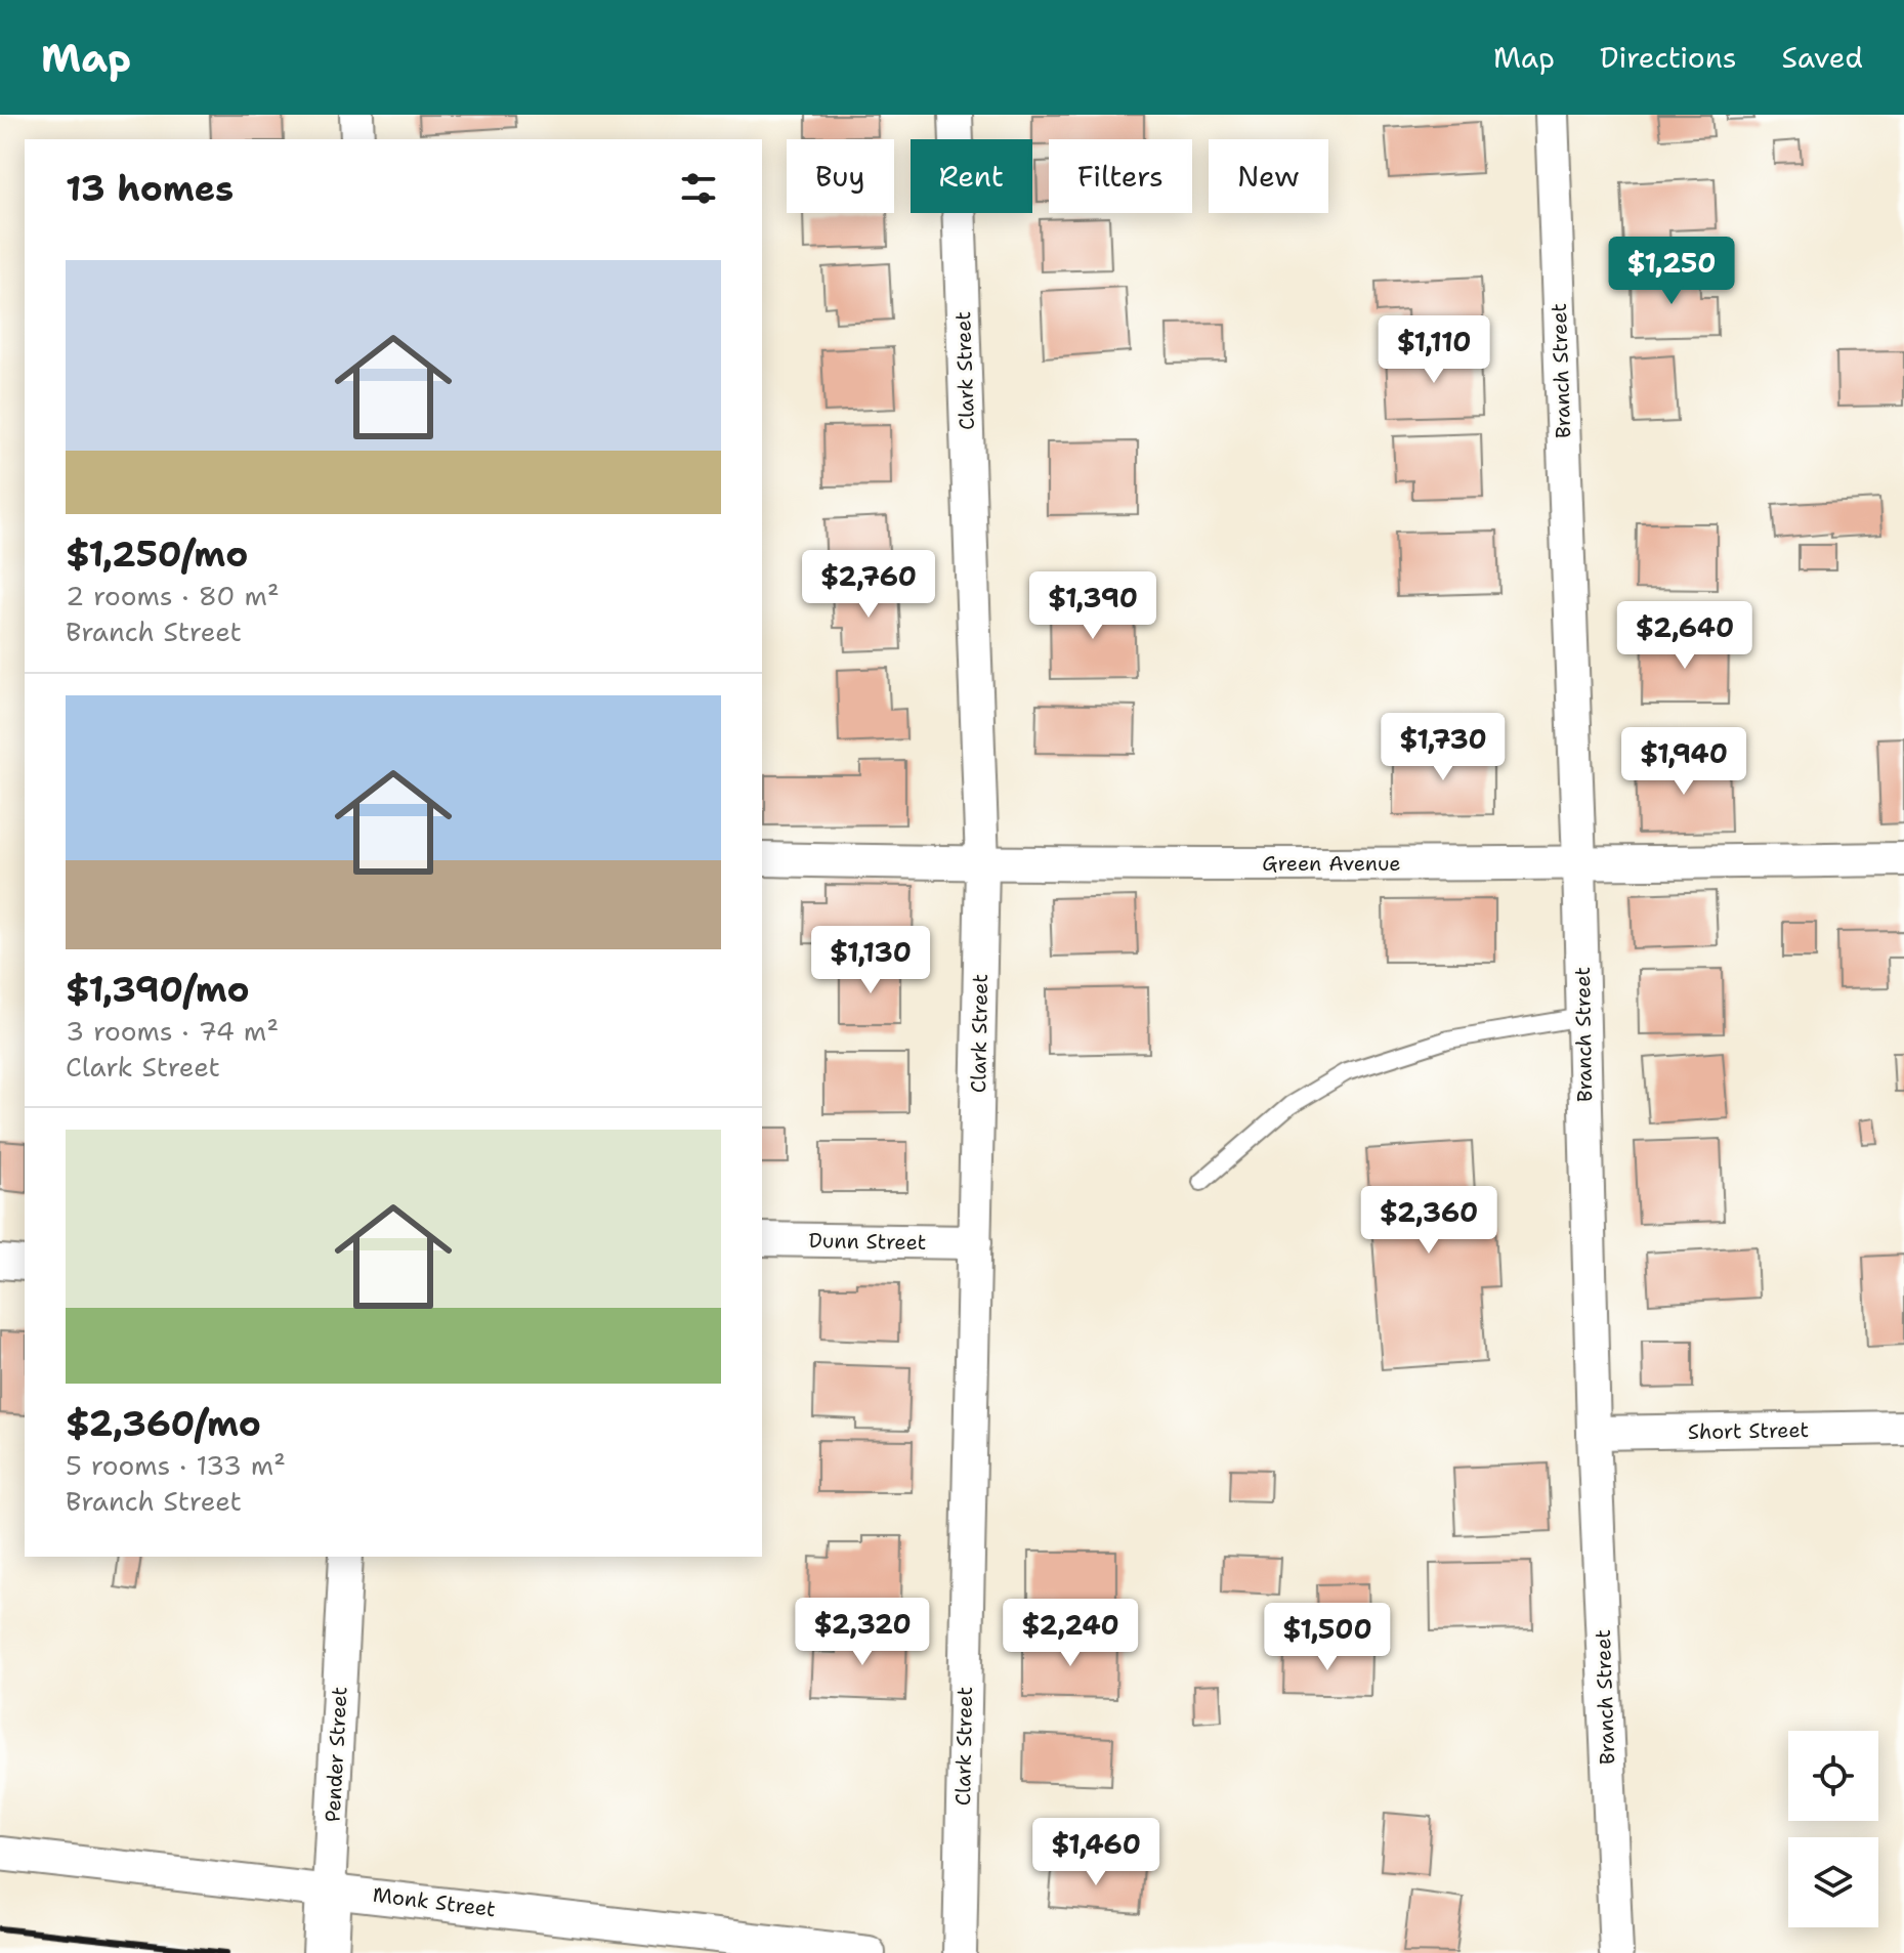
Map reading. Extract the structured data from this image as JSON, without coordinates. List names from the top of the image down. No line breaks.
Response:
{"streets":{"street":["Clark Street","Branch Street","Green Avenue","Dunn Street","Short Street","Pender Street","Monk Street"]},"crossings":[["Clark Street","Green Avenue"],["Clark Street","Dunn Street"],["Branch Street","Green Avenue"],["Branch Street","Short Street"],["Pender Street","Monk Street"]],"page":{"header":"Map","nav":["Map","Directions","Saved"],"chip":["Buy","Rent","Filters","New"],"heading":"13 homes","price":["$1,250","$1,110","$2,760","$1,390","$2,640","$1,730","$1,940","$1,130","$2,360","$2,320","$2,240","$1,500","$1,460"],"list":[{"name":"$1,250/mo","note":"2 rooms · 80 m² · Branch Street"},{"name":"$1,390/mo","note":"3 rooms · 74 m² · Clark Street"},{"name":"$2,360/mo","note":"5 rooms · 133 m² · Branch Street"}]}}
